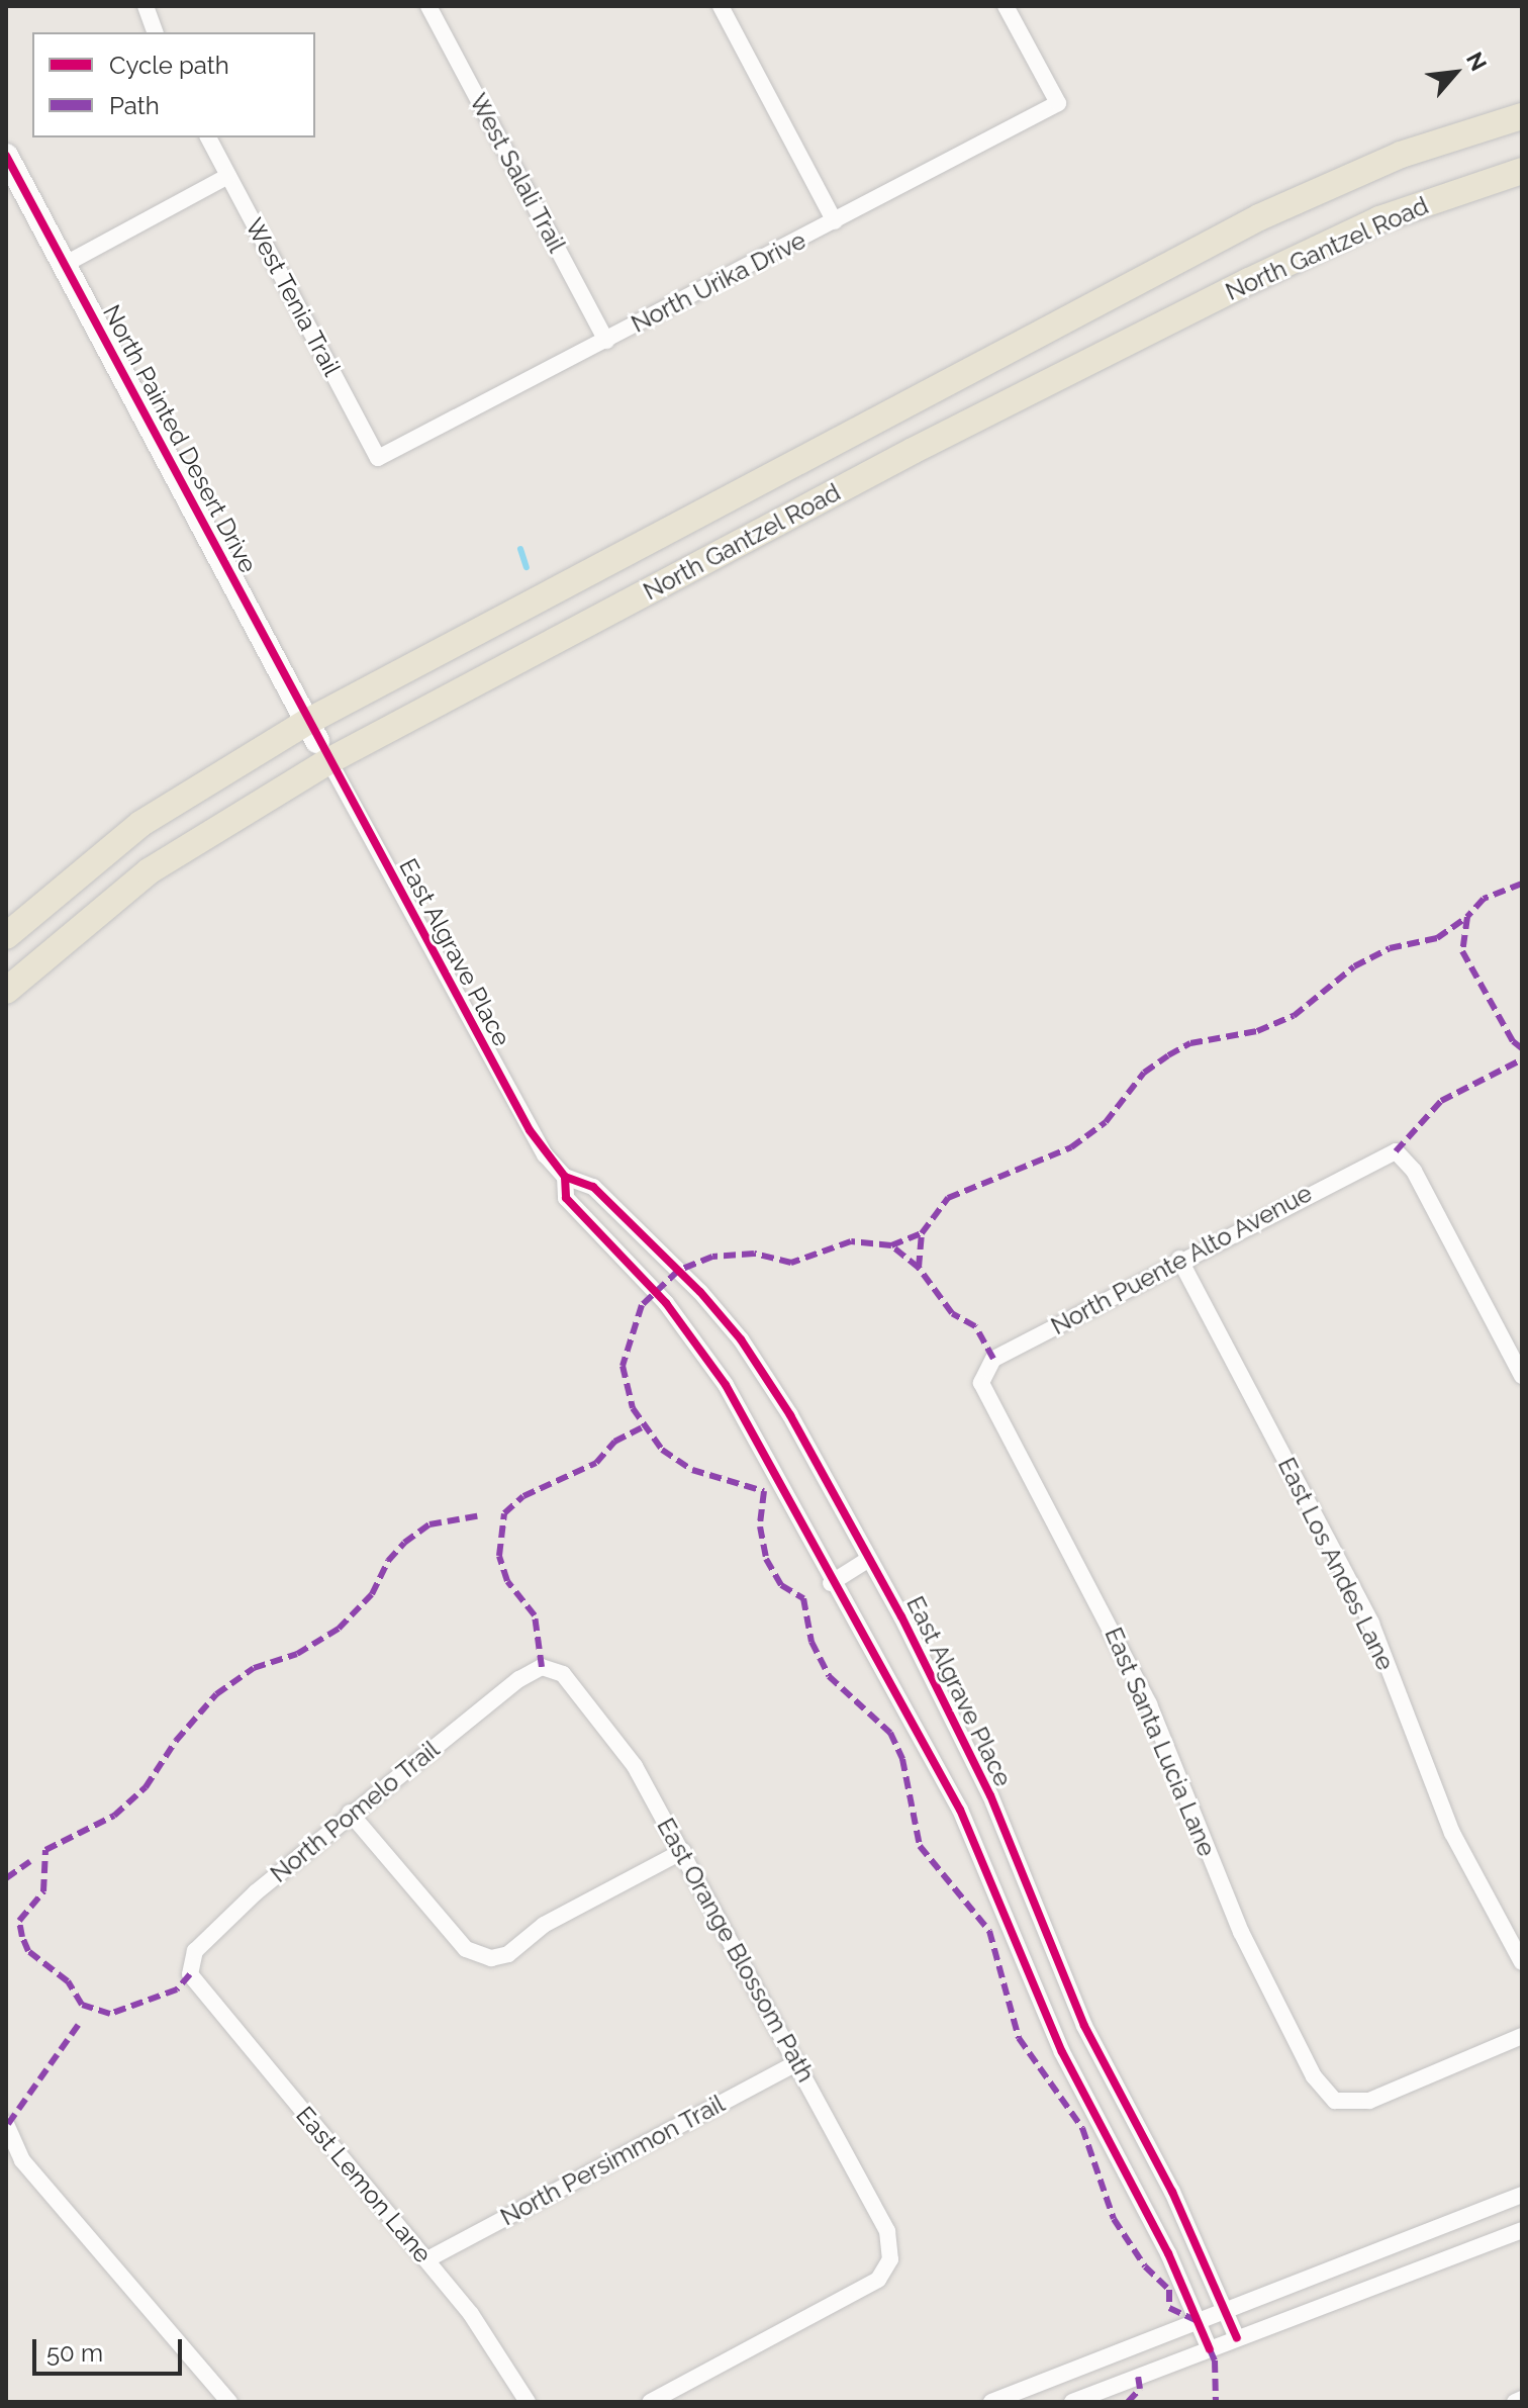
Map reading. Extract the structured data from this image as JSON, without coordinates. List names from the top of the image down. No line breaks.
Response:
{"streets":{"main road":["North Gantzel Road"],"street":["West Salali Trail","North Urika Drive","West Tenia Trail","North Painted Desert Drive","East Algrave Place","North Puente Alto Avenue","East Los Andes Lane","East Santa Lucia Lane","North Pomelo Trail","East Orange Blossom Path","North Persimmon Trail","East Lemon Lane"]},"crossings":[["West Salali Trail","North Urika Drive"],["North Gantzel Road","North Painted Desert Drive"],["North Gantzel Road","East Algrave Place"],["North Urika Drive","West Tenia Trail"],["North Painted Desert Drive","East Algrave Place"],["North Puente Alto Avenue","East Los Andes Lane"],["North Puente Alto Avenue","East Santa Lucia Lane"],["North Pomelo Trail","East Orange Blossom Path"],["North Pomelo Trail","East Lemon Lane"],["East Orange Blossom Path","North Persimmon Trail"],["North Persimmon Trail","East Lemon Lane"]],"legend":["Cycle path","Path"],"scale_bar":"50 m","north":"top right"}
